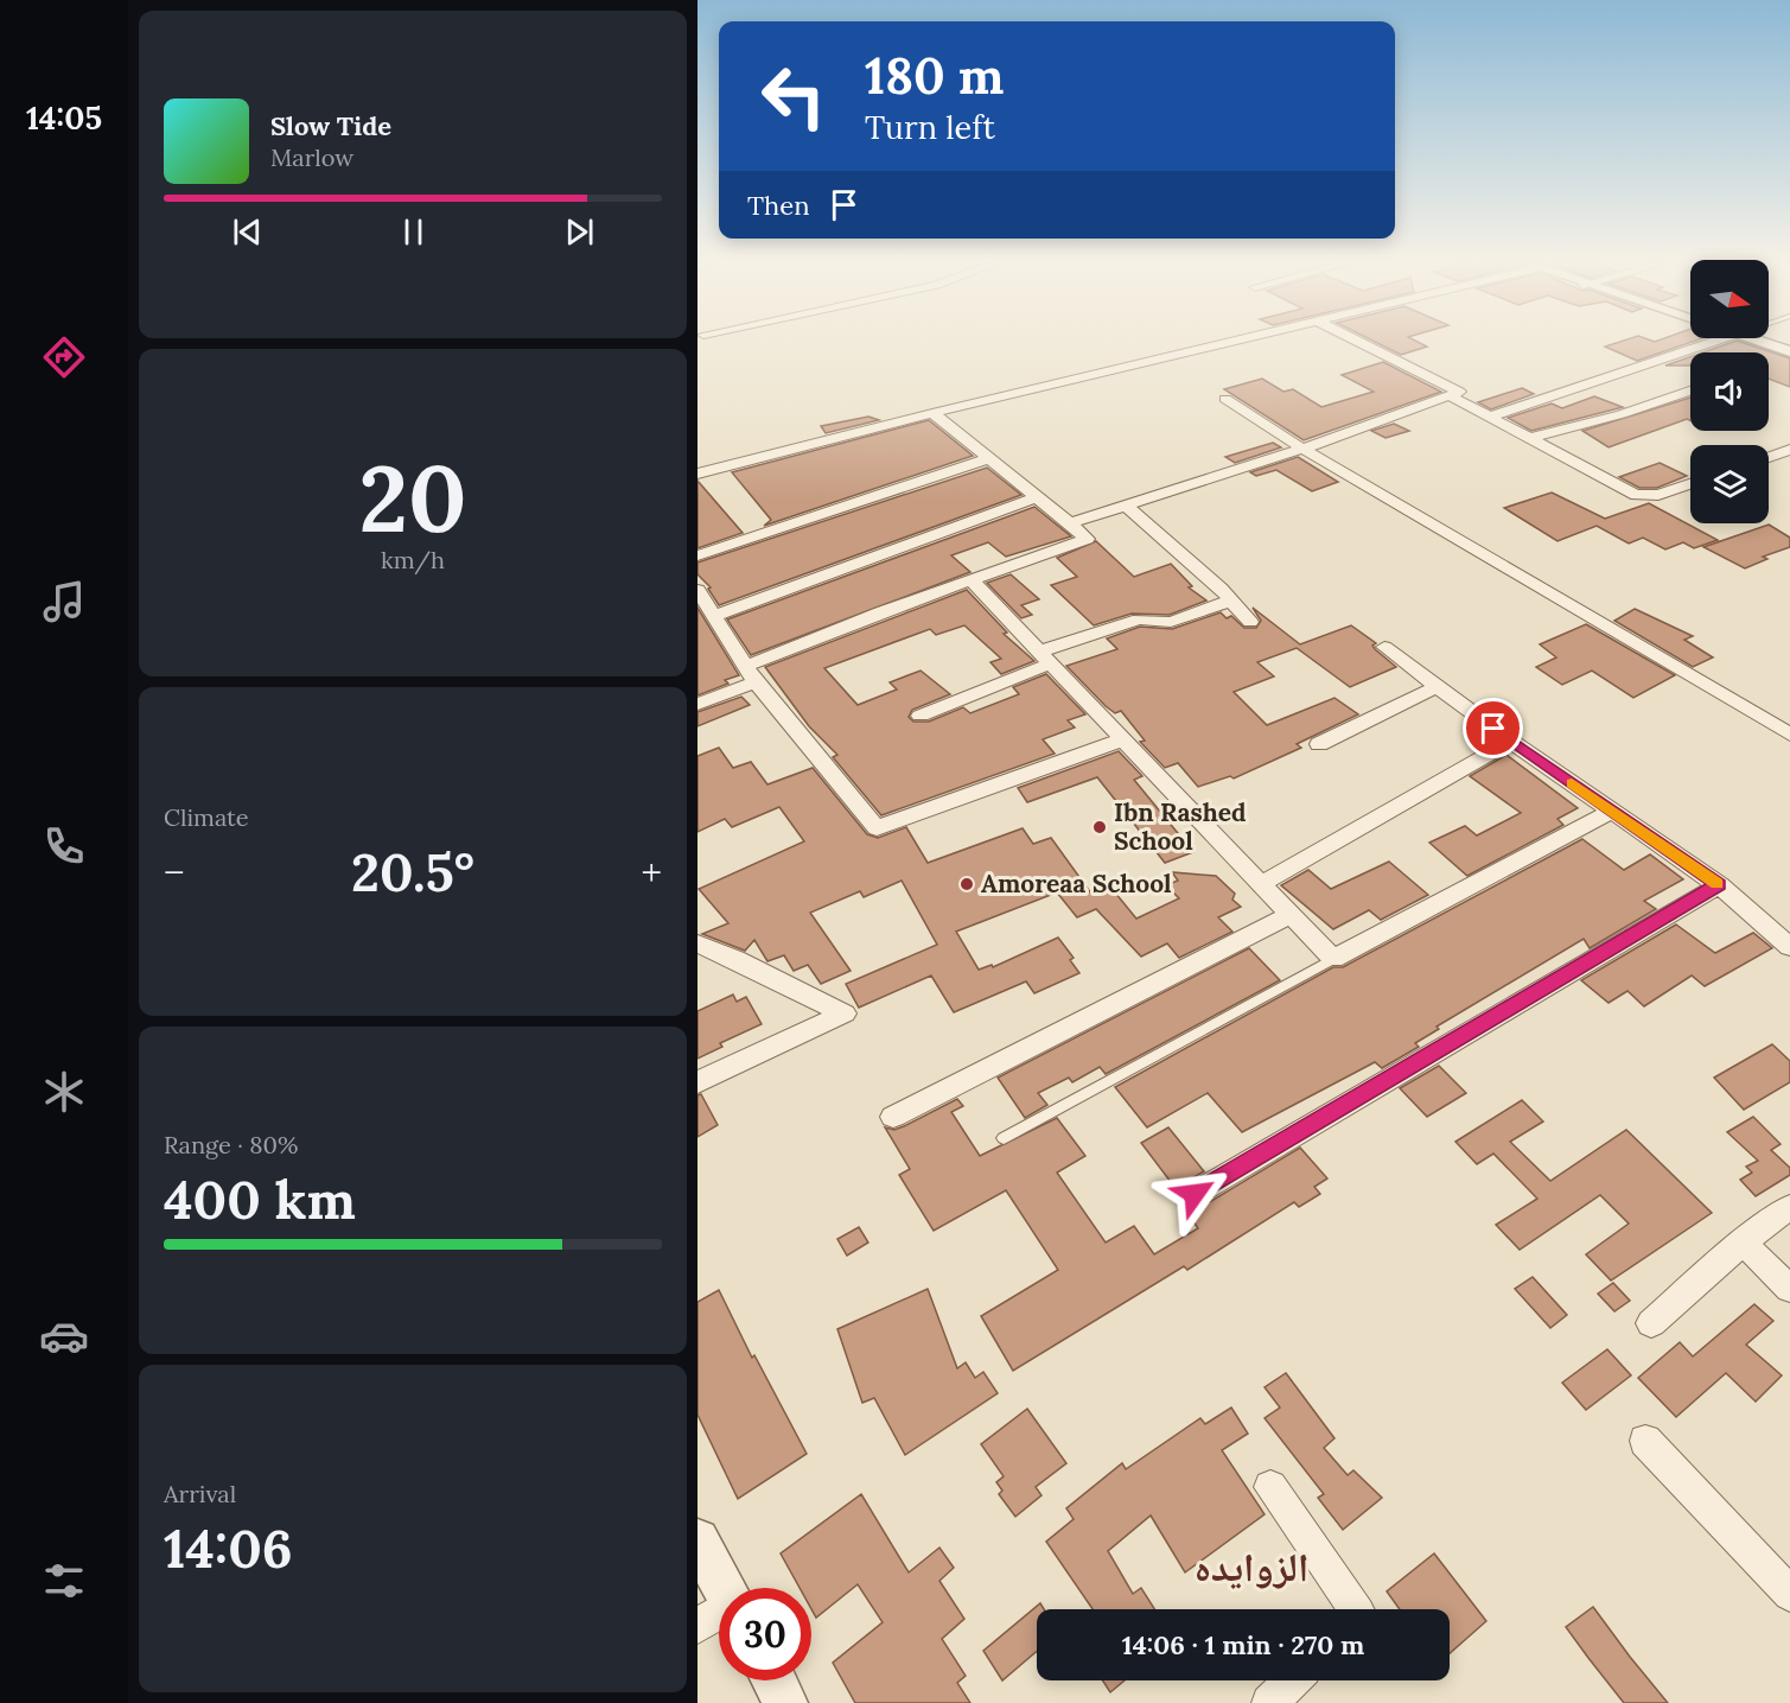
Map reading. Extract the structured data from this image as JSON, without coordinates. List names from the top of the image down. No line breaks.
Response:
{"districts":["الزوايده"],"places":["Ibn Rashed School","Amoreaa School"],"north":"right","page":{"tabs":"14:05","turn":["180 m","Turn left"],"song":["Slow Tide","Marlow"],"then":"Then","tile":[["20","km/h"],"Climate",["Range · 80%","400 km"],["Arrival","14:06"]],"heat":["−","20.5°","+"],"limit":"30","trip":"14:06 · 1 min · 270 m"}}
